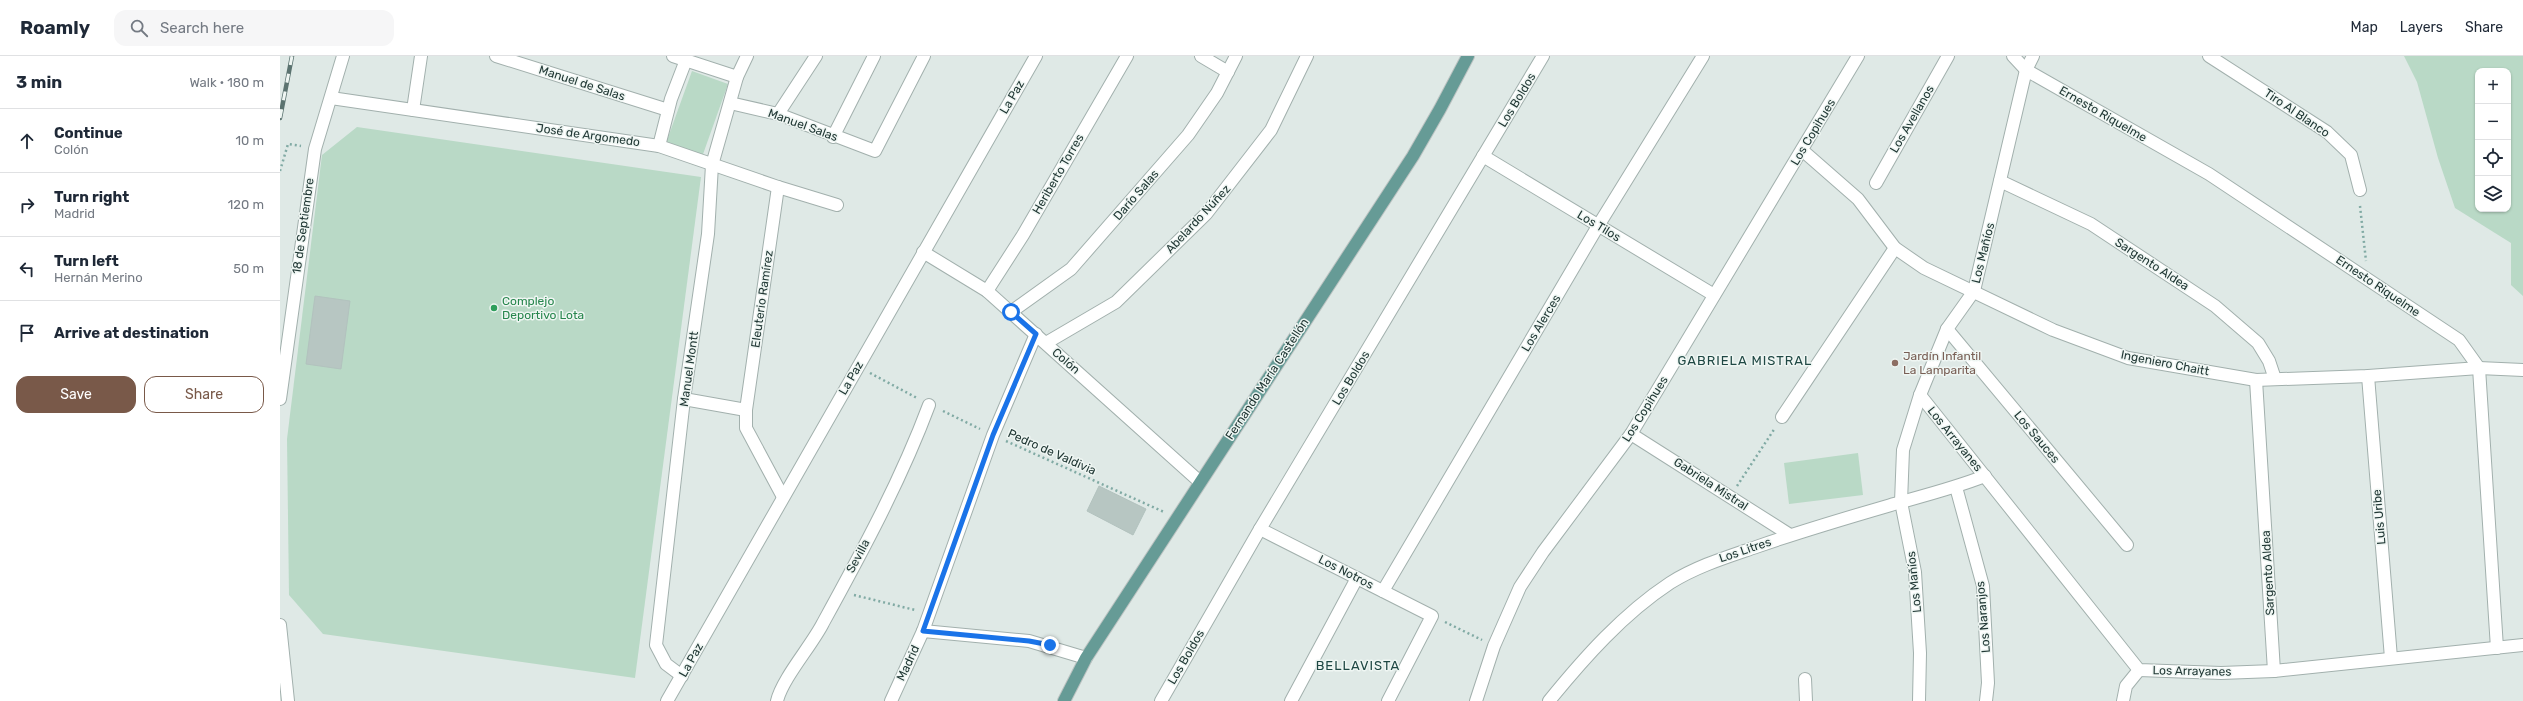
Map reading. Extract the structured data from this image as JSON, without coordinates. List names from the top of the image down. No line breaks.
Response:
{"streets":{"main road":["Fernando María Castellón"],"street":["Manuel de Salas","La Paz","Los Boldos","Tiro Al Blanco","Ernesto Riquelme","Los Avellanos","Manuel Salas","Los Copihues","José de Argomedo","Heriberto Torres","Darío Salas","Abelardo Núñez","18 de Septiembre","Los Tilos","Los Mañíos","Sargento Aldea","Eleuterio Ramírez","Los Alerces","Colón","Ingeniero Chaitt","Manuel Montt","Los Sauces","Los Arrayanes","Gabriela Mistral","Luis Uribe","Los Litres","Sevilla","Los Notros","Los Naranjos","Madrid"],"path":["Pedro de Valdivia"]},"crossings":[["La Paz","Eleuterio Ramírez"],["La Paz","Colón"],["La Paz","Manuel Montt"],["La Paz","Pedro de Valdivia"],["Los Boldos","Los Tilos"],["Los Boldos","Los Notros"],["Ernesto Riquelme","Los Mañíos"],["Ernesto Riquelme","Ingeniero Chaitt"],["Manuel Salas","Manuel Montt"],["Los Copihues","Los Tilos"],["Los Copihues","Ingeniero Chaitt"],["Los Copihues","Gabriela Mistral"],["José de Argomedo","18 de Septiembre"],["José de Argomedo","Eleuterio Ramírez"],["José de Argomedo","Manuel Montt"],["Heriberto Torres","Colón"],["Darío Salas","Colón"],["Abelardo Núñez","Colón"],["Los Tilos","Los Alerces"],["Los Mañíos","Sargento Aldea"],["Los Mañíos","Ingeniero Chaitt"],["Los Mañíos","Los Sauces"],["Los Mañíos","Los Arrayanes"],["Los Mañíos","Los Litres"],["Sargento Aldea","Ingeniero Chaitt"],["Sargento Aldea","Los Arrayanes"],["Los Alerces","Los Notros"],["Colón","Fernando María Castellón"],["Colón","Madrid"],["Ingeniero Chaitt","Luis Uribe"],["Fernando María Castellón","Pedro de Valdivia"],["Los Arrayanes","Luis Uribe"],["Los Arrayanes","Los Litres"],["Pedro de Valdivia","Sevilla"],["Pedro de Valdivia","Madrid"],["Gabriela Mistral","Los Litres"],["Los Litres","Los Naranjos"]],"districts":["GABRIELA MISTRAL","BELLAVISTA"],"places":["Complejo Deportivo Lota","Jardín Infantil La Lamparita"],"page":{"header":"Roamly","search":"Search here","nav":["Map","Layers","Share"],"heading":["3 min","Walk · 180 m"],"map_buttons":["+","−"],"list":[["Continue","Colón","10 m"],["Turn right","Madrid","120 m"],["Turn left","Hernán Merino","50 m"],"Arrive at destination"],"buttons":["Save","Share"]}}
